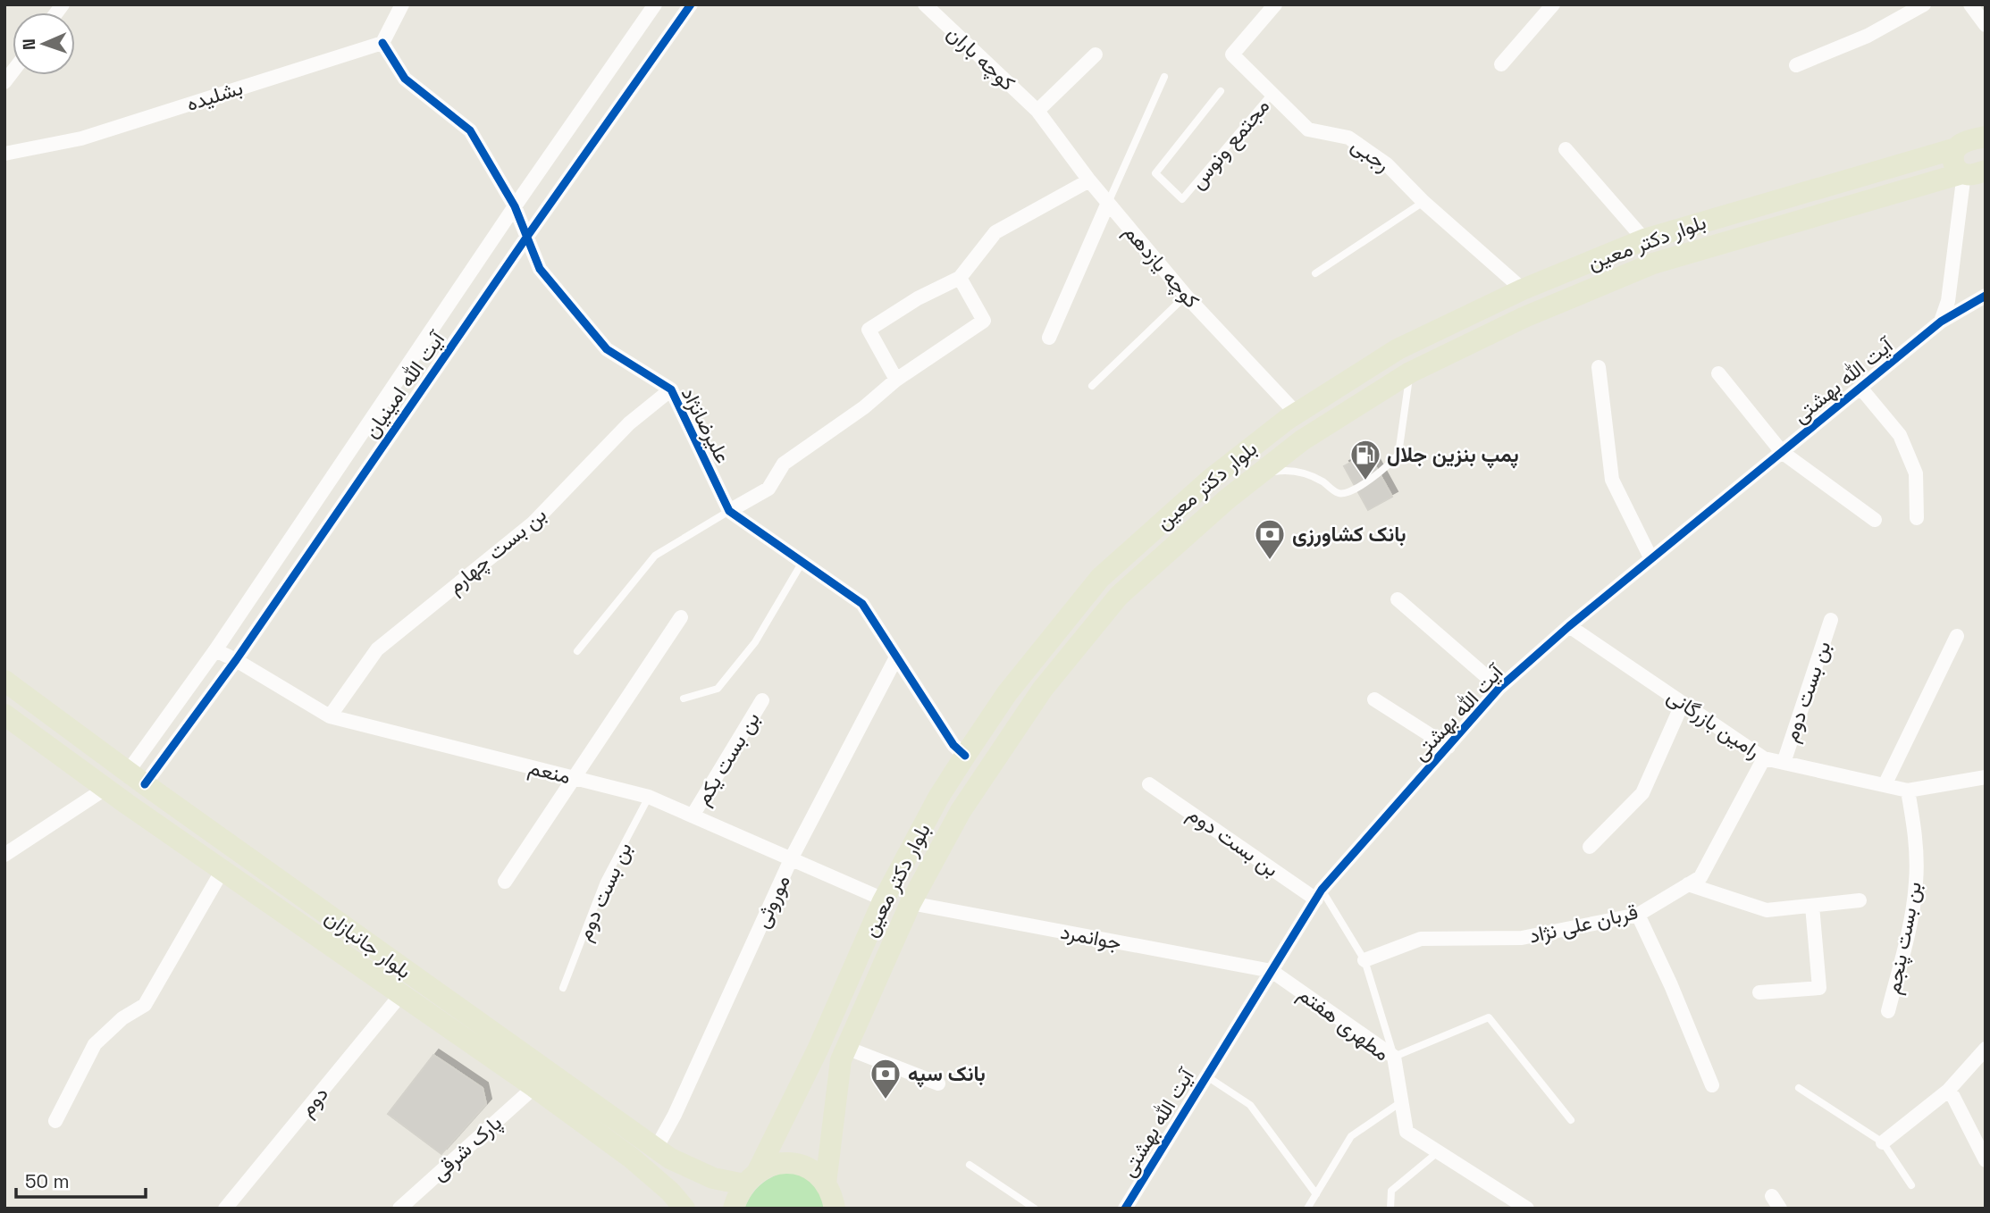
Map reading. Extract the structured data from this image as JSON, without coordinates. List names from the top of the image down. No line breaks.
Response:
{"streets":{"main road":["بلوار دکتر معین","بلوار جانبازان"],"street":["کوچه باران","بشلیده","رجبی","کوچه یازدهم","آیت الله بهشتی","آیت الله امینیان","علیرضانژاد","بن بست چهارم","بن بست دوم","رامین بازرگانی","بن بست یکم","منعم","موروثی","قربان علی نژاد","جوانمرد","بن بست پنجم","مطهری هفتم","دوم","پارک شرقی"],"lane":["مجتمع ونوس"]},"crossings":[["کوچه باران","کوچه یازدهم"],["بشلیده","علیرضانژاد"],["مجتمع ونوس","رجبی"],["رجبی","بلوار دکتر معین"],["بلوار دکتر معین","کوچه یازدهم"],["بلوار دکتر معین","علیرضانژاد"],["بلوار دکتر معین","منعم"],["بلوار دکتر معین","جوانمرد"],["بلوار دکتر معین","بلوار جانبازان"],["آیت الله بهشتی","بن بست دوم"],["آیت الله بهشتی","رامین بازرگانی"],["آیت الله بهشتی","جوانمرد"],["آیت الله بهشتی","مطهری هفتم"],["آیت الله امینیان","علیرضانژاد"],["آیت الله امینیان","منعم"],["آیت الله امینیان","بلوار جانبازان"],["علیرضانژاد","بن بست چهارم"],["علیرضانژاد","موروثی"],["بن بست چهارم","منعم"],["بن بست دوم","رامین بازرگانی"],["بن بست دوم","منعم"],["رامین بازرگانی","قربان علی نژاد"],["رامین بازرگانی","بن بست پنجم"],["بن بست یکم","منعم"],["منعم","موروثی"],["موروثی","بلوار جانبازان"],["جوانمرد","مطهری هفتم"],["بلوار جانبازان","دوم"],["بلوار جانبازان","پارک شرقی"]],"places":{"fuel station":["پمپ بنزین جلال"],"bank":["بانک کشاورزی","بانک سپه"]},"scale_bar":"50 m","north":"left"}
